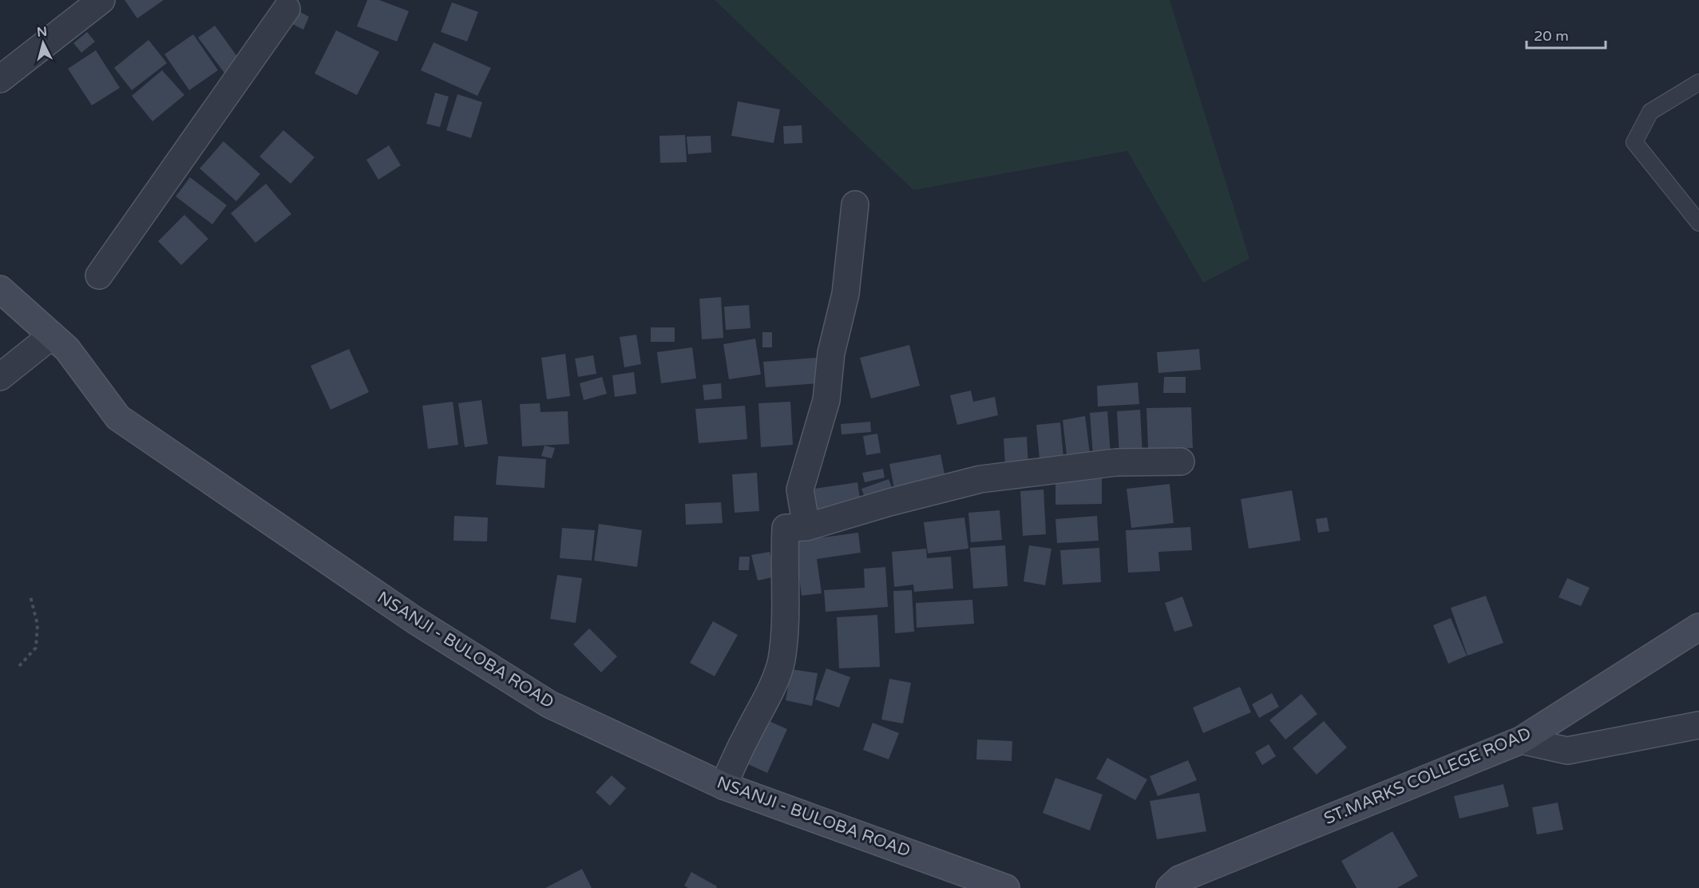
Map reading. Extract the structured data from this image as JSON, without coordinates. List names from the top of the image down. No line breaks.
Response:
{"streets":{"main road":["NSANJI - BULOBA ROAD","ST.MARKS COLLEGE ROAD"]},"scale_bar":"20 m","north":"top"}
